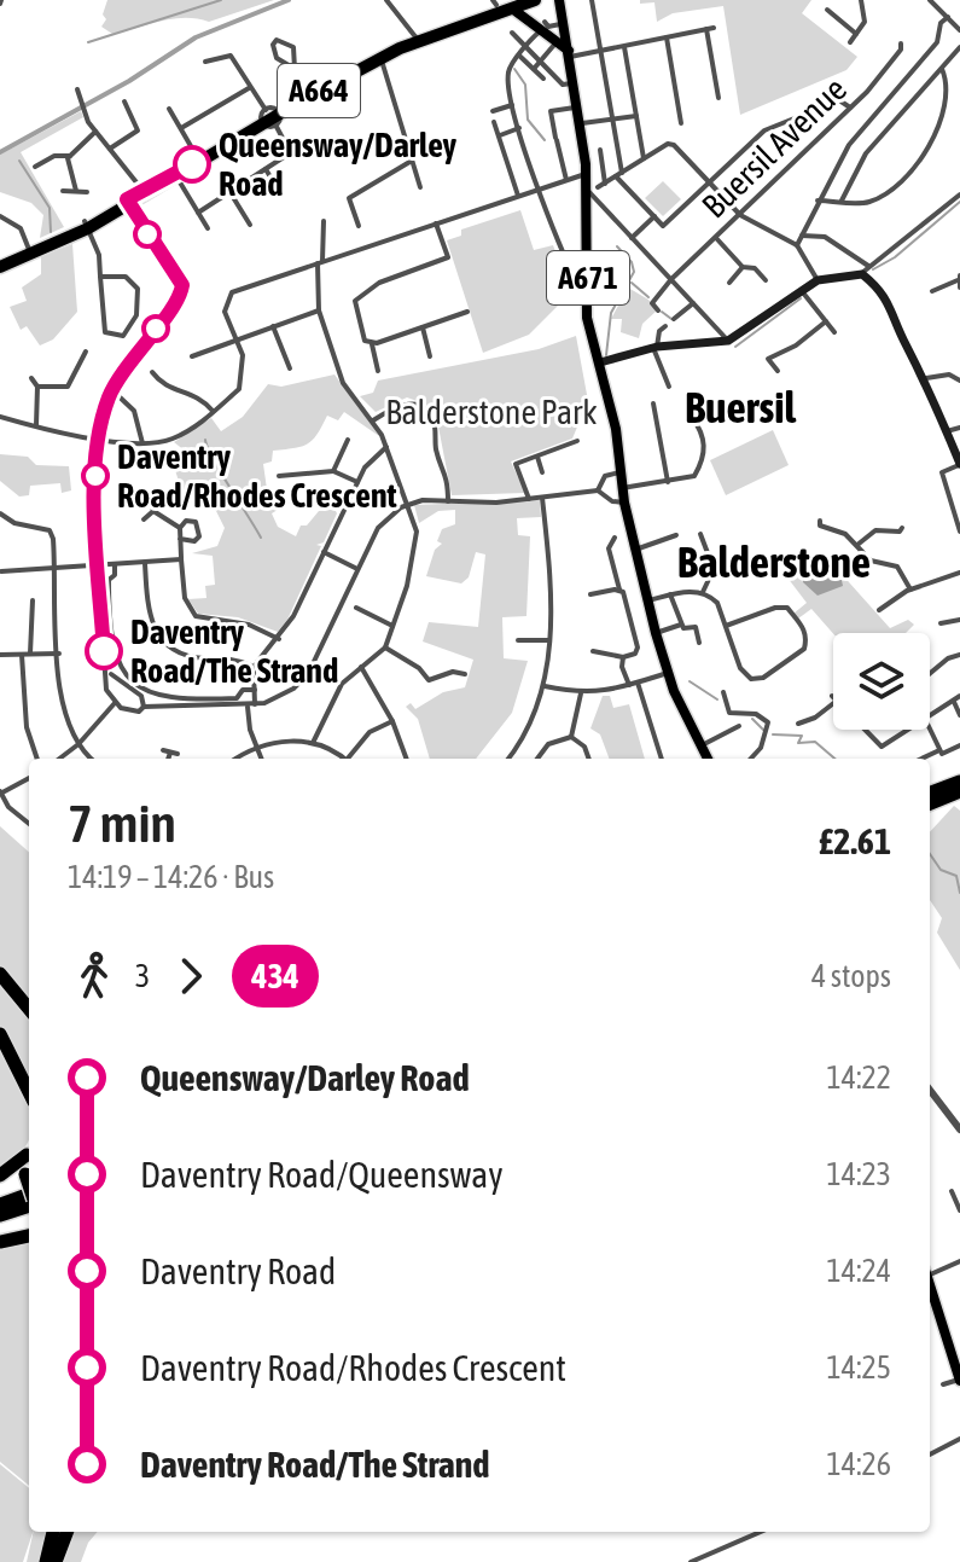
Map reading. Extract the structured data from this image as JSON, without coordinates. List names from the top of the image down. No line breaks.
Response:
{"streets":{"highway":["A664"],"main road":["A671"],"street":["Buersil Avenue"]},"districts":["Buersil","Balderstone"],"parks":["Balderstone Park"],"places":["Queensway/Darley Road","Daventry Road/Rhodes Crescent","Daventry Road/The Strand"],"lines":["bus line 434"],"page":{"heading":["7 min","14:19 – 14:26 · Bus","£2.61"],"legs":["3","434","4 stops"],"list":[{"name":"Queensway/Darley Road","value":"14:22"},{"name":"Daventry Road/Queensway","value":"14:23"},{"name":"Daventry Road","value":"14:24"},{"name":"Daventry Road/Rhodes Crescent","value":"14:25"},{"name":"Daventry Road/The Strand","value":"14:26"}]}}
